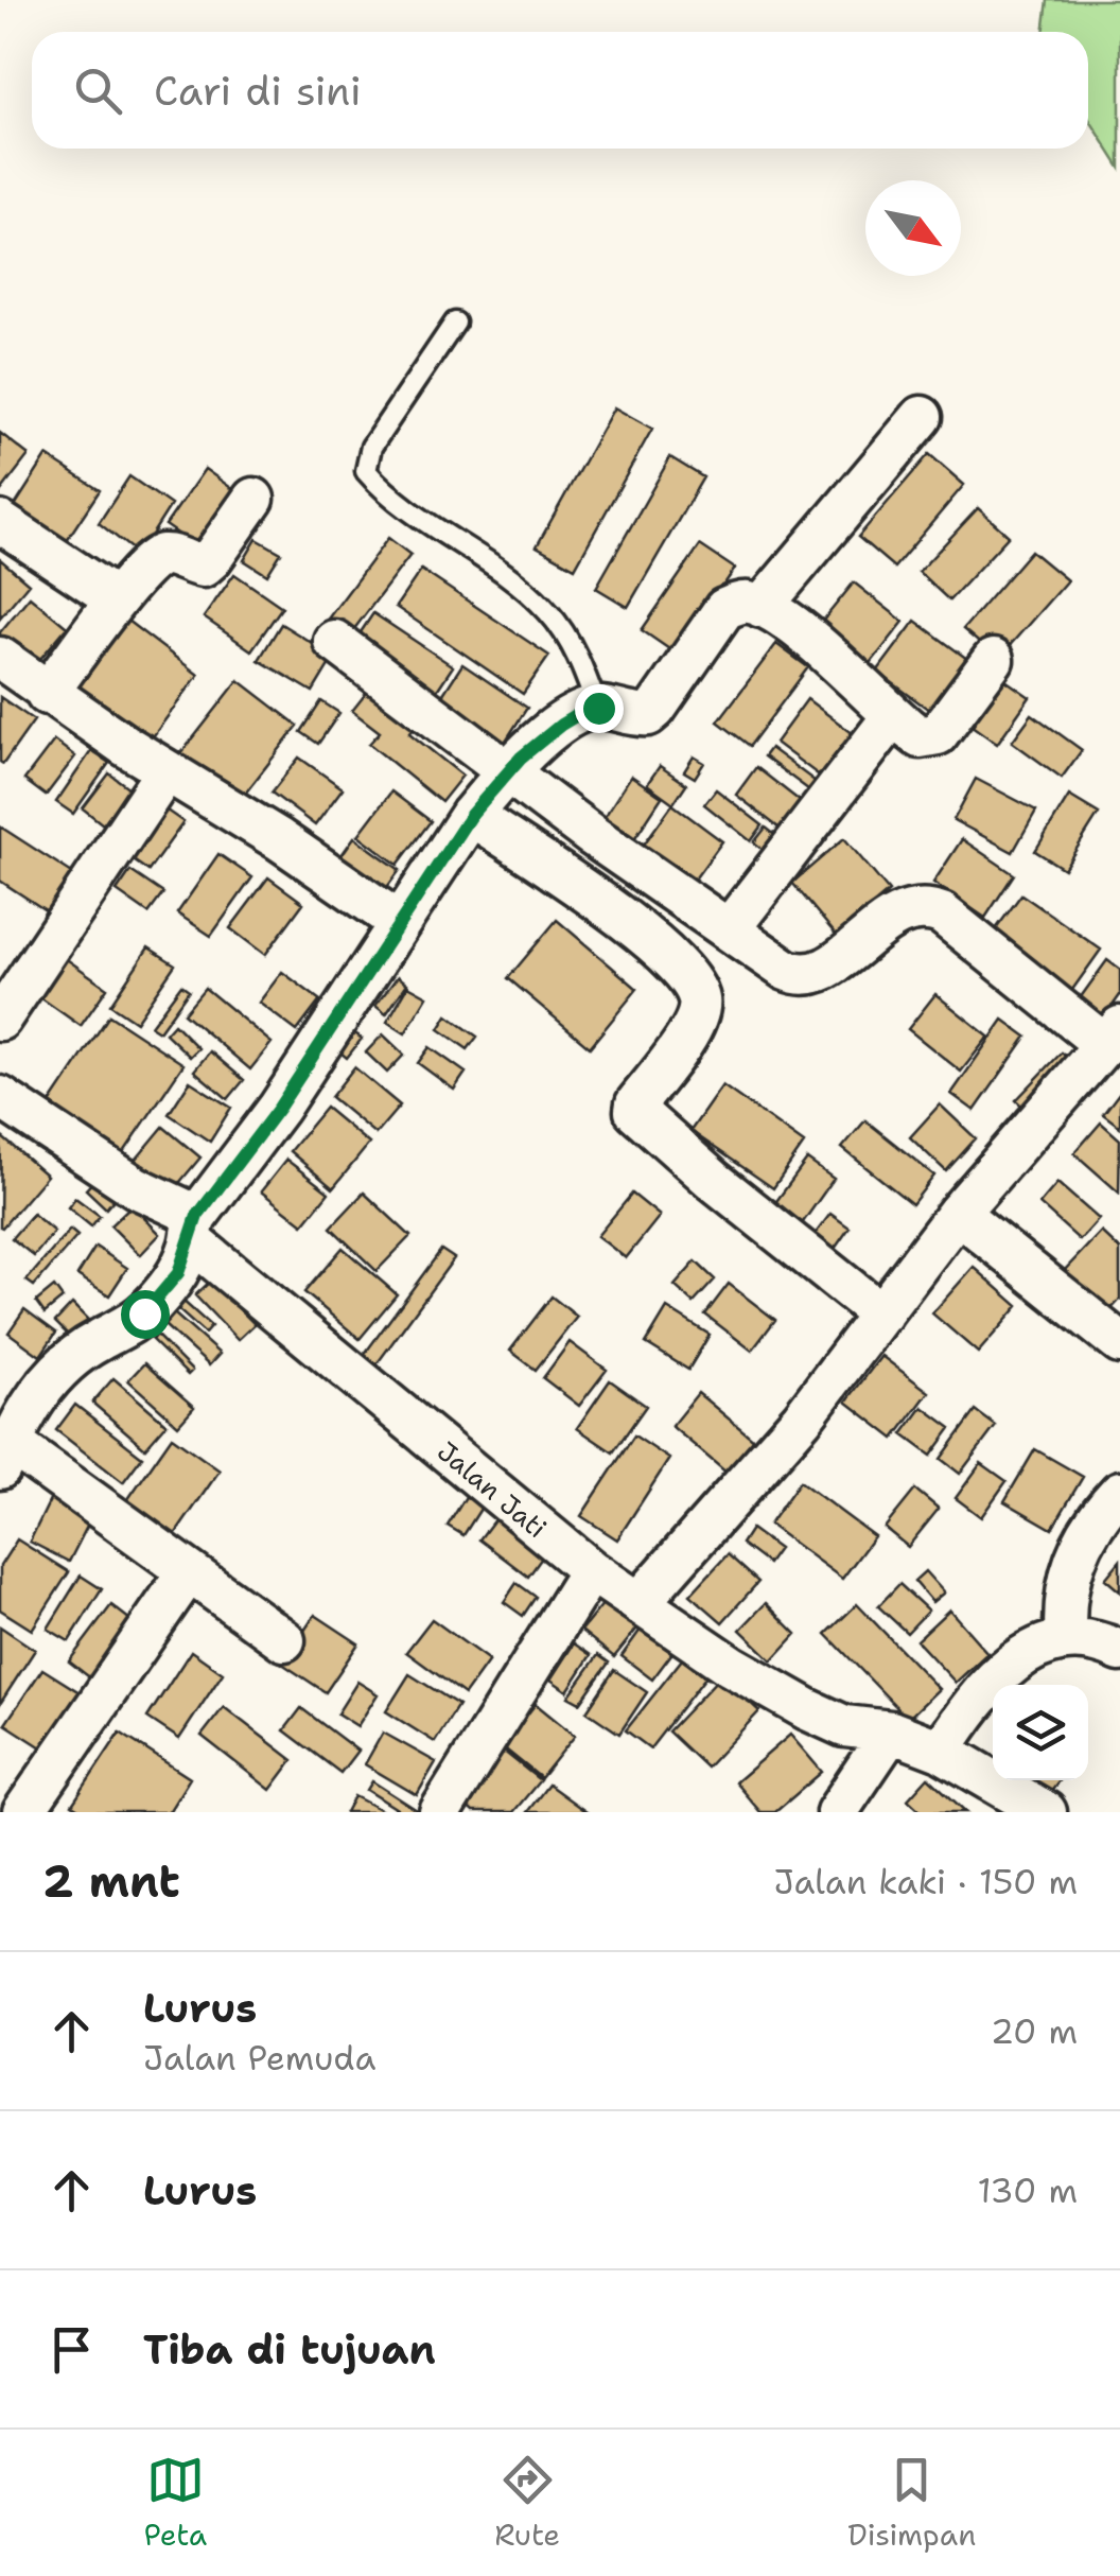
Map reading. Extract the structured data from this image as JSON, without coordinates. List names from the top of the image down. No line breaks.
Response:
{"streets":{"street":["Jalan Jati"]},"north":"bottom right","page":{"search":"Cari di sini","heading":["2 mnt","Jalan kaki · 150 m"],"list":[["Lurus","Jalan Pemuda","20 m"],["Lurus","130 m"],"Tiba di tujuan"],"nav":["Peta","Rute","Disimpan"]}}
